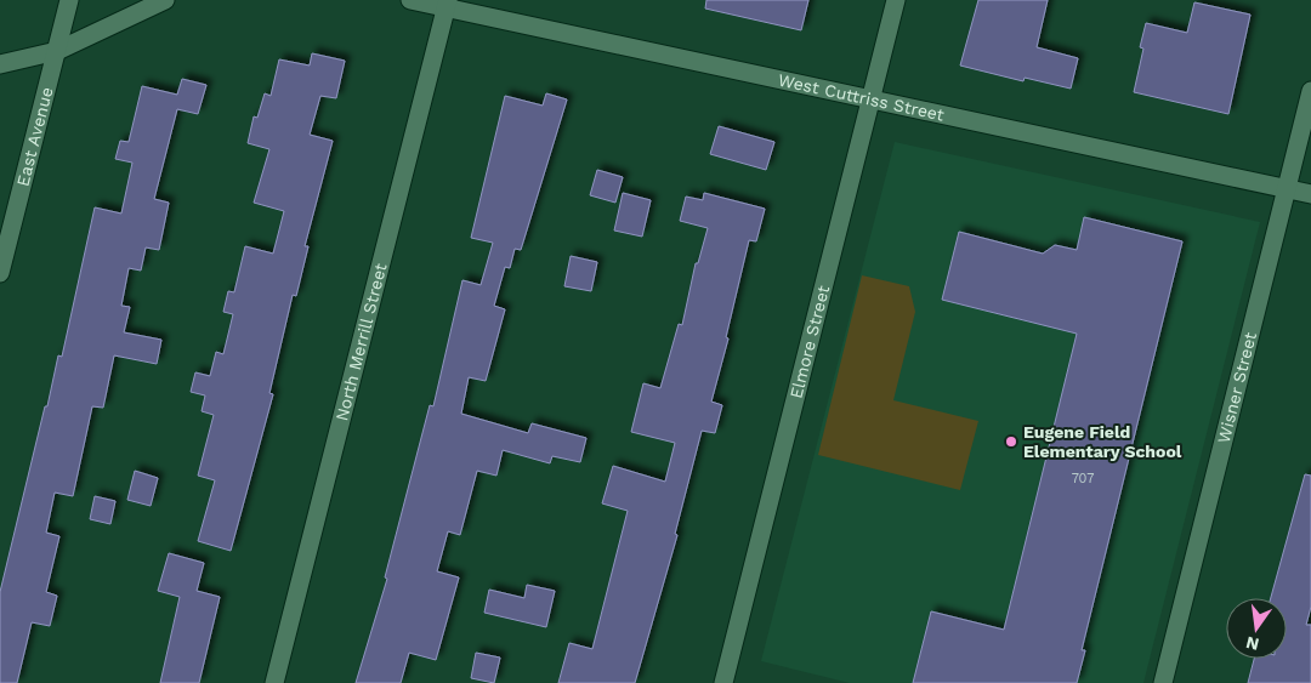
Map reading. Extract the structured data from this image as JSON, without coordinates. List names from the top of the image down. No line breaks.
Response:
{"streets":{"street":["West Cuttriss Street","East Avenue","North Merrill Street","Elmore Street","Wisner Street"]},"crossings":[["West Cuttriss Street","North Merrill Street"],["West Cuttriss Street","Elmore Street"],["West Cuttriss Street","Wisner Street"]],"places":["Eugene Field Elementary School"],"house_numbers":["707"],"north":"bottom"}
